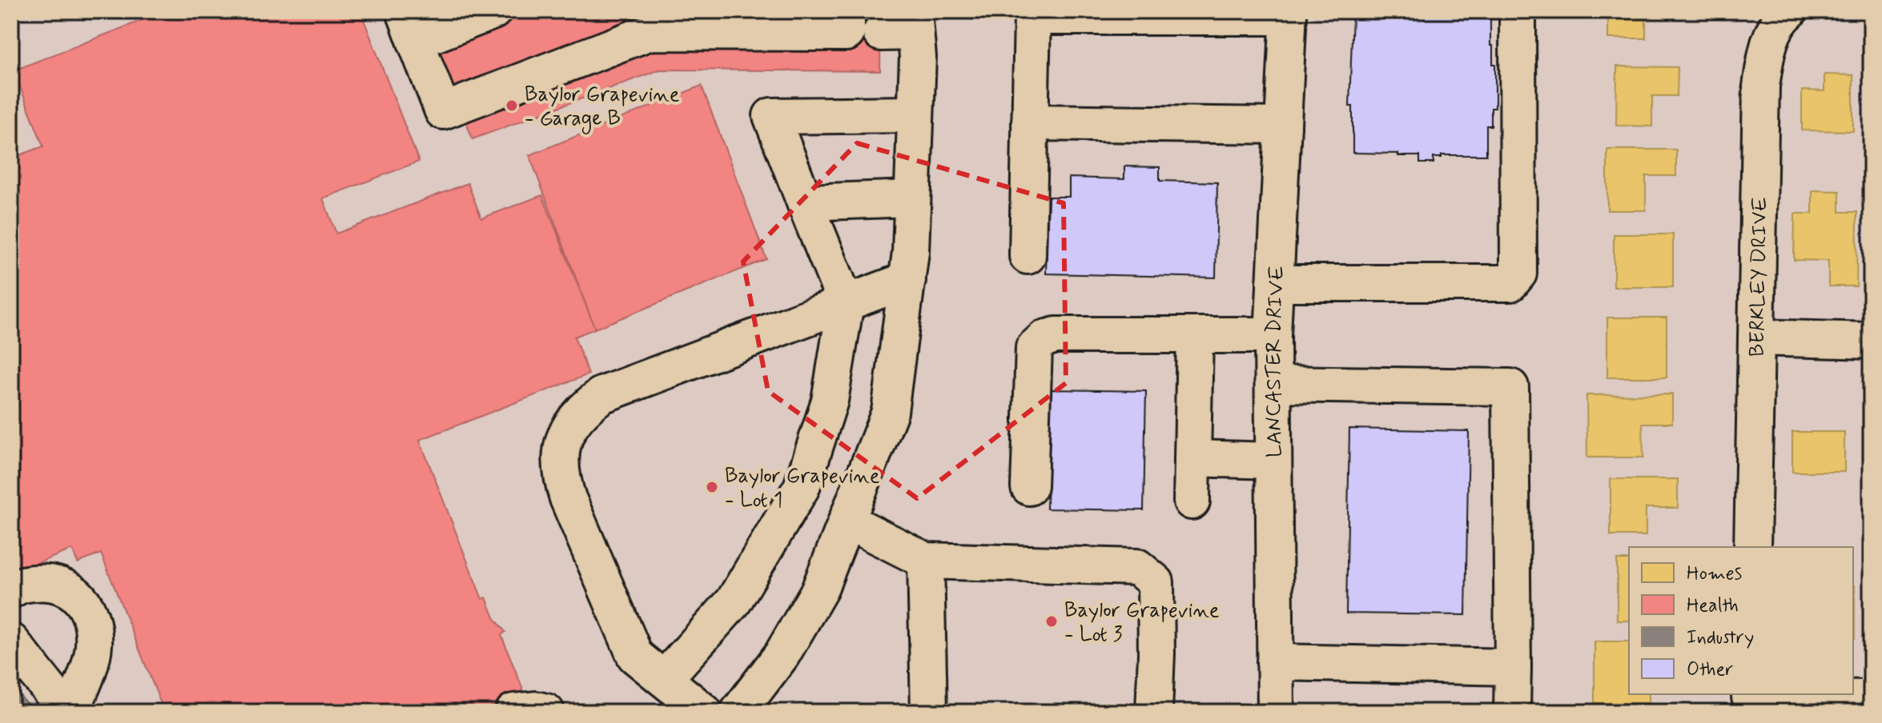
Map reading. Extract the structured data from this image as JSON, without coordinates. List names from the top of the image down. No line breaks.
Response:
{"streets":{"street":["BERKLEY DRIVE","LANCASTER DRIVE"]},"places":["Baylor Grapevine - Garage B","Baylor Grapevine - Lot 1","Baylor Grapevine - Lot 3"],"legend":["Homes","Health","Industry","Other"]}
